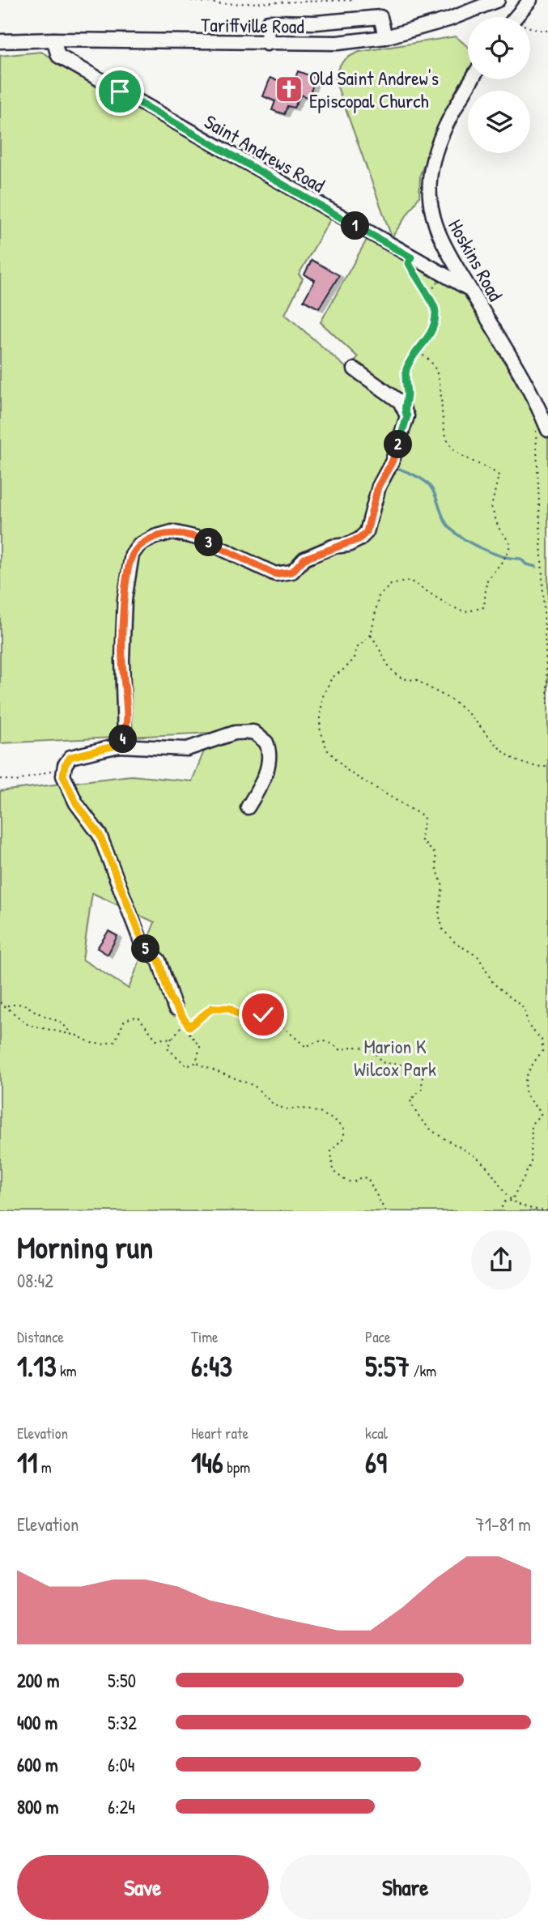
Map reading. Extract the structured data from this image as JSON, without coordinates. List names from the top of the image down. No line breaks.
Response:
{"streets":{"street":["Tariffville Road","Saint Andrews Road","Hoskins Road"]},"crossings":[["Tariffville Road","Saint Andrews Road"],["Saint Andrews Road","Hoskins Road"]],"parks":["Marion K Wilcox Park"],"places":{"church":["Old Saint Andrew's Episcopal Church"]},"page":{"pins":["1","2","3","4","5"],"heading":["Morning run","08:42"],"stats":[["Distance","1.13 km"],["Time","6:43"],["Pace","5:57 /km"],["Elevation","11 m"],["Heart rate","146 bpm"],["kcal","69"]],"chart":["Elevation","71–81 m"],"list":[{"name":"200 m","note":"5:50"},{"name":"400 m","note":"5:32"},{"name":"600 m","note":"6:04"},{"name":"800 m","note":"6:24"}],"buttons":["Save","Share"]}}
